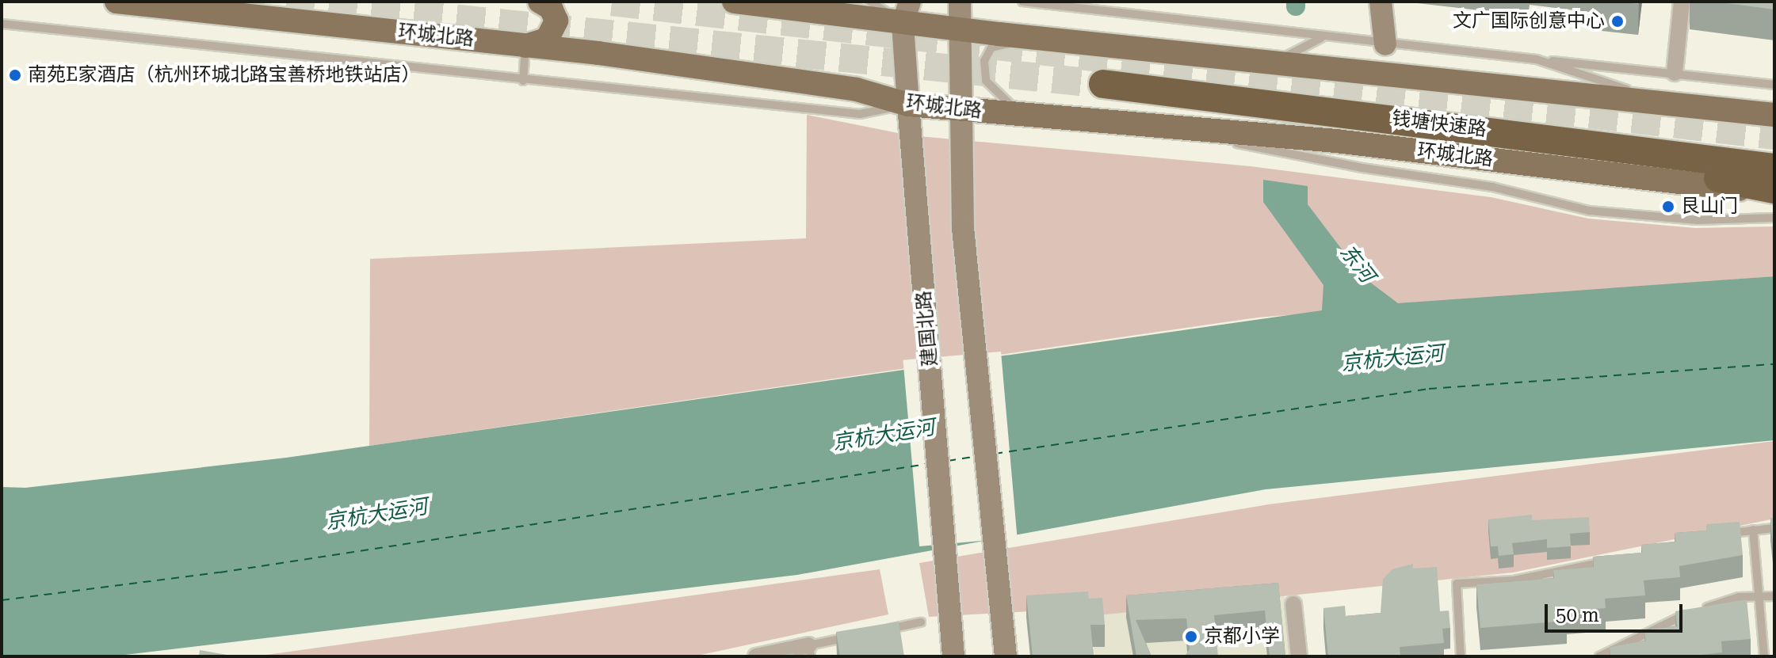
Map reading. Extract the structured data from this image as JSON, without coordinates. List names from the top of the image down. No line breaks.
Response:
{"streets":{"highway":["钱塘快速路"],"main road":["环城北路","建国北路"]},"crossings":[["环城北路","建国北路"]],"water":["东河","京杭大运河"],"places":["文广国际创意中心","南苑E家酒店（杭州环城北路宝善桥地铁站店）","艮山门","京都小学"],"scale_bar":"50 m"}
